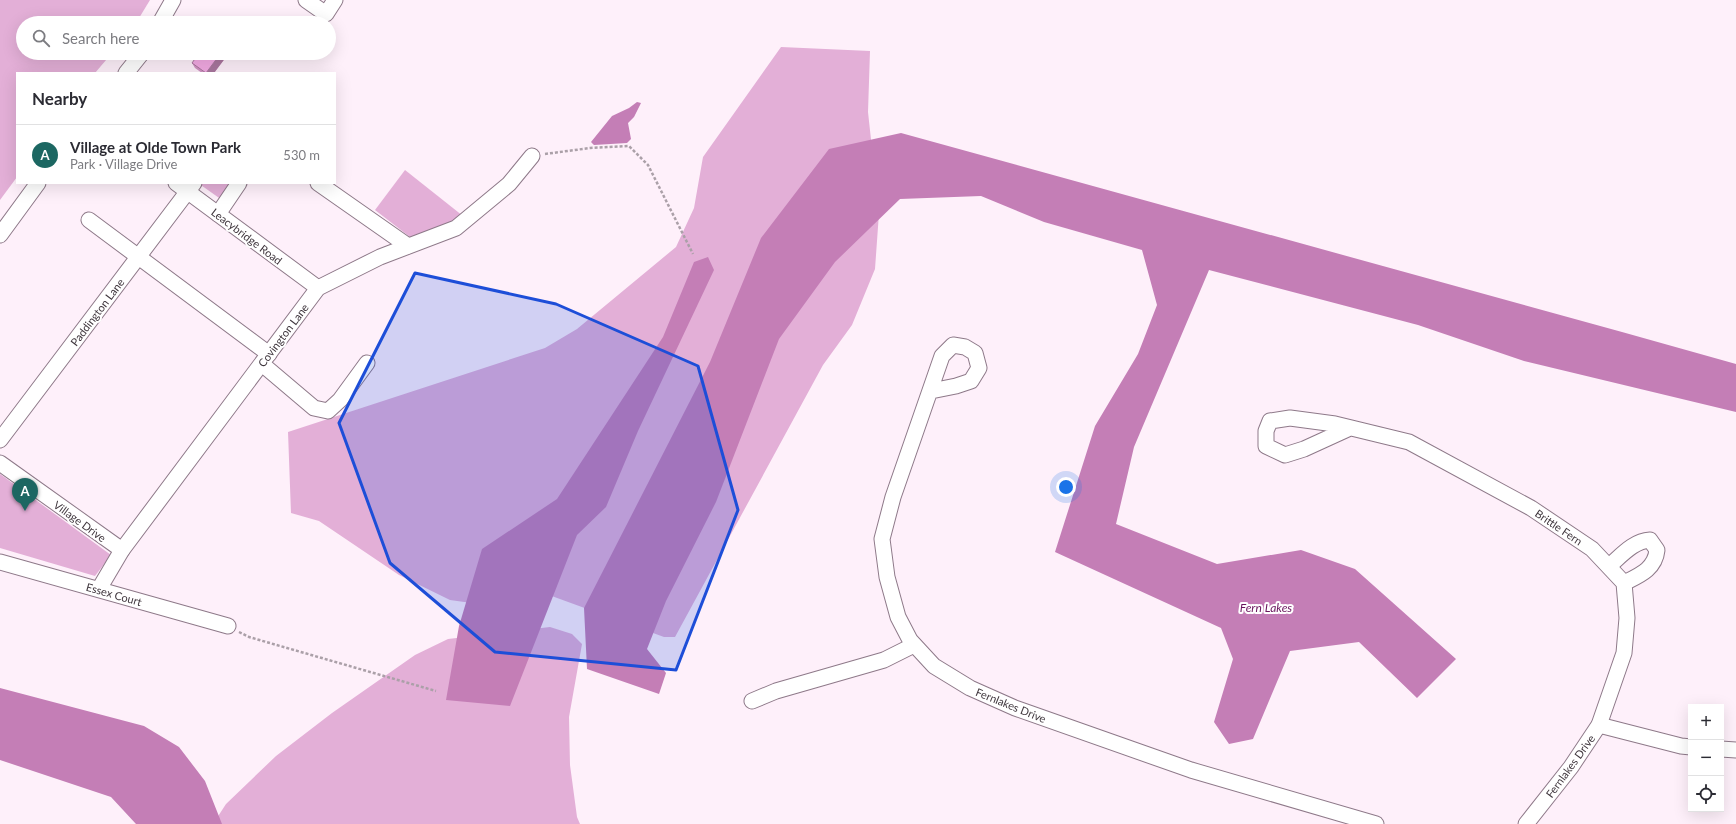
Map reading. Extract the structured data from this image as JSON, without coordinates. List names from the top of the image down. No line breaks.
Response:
{"streets":{"street":["Leacybridge Road","Paddington Lane","Covington Lane","Village Drive","Brittle Fern","Essex Court","Fernlakes Drive"]},"crossings":[["Leacybridge Road","Paddington Lane"],["Leacybridge Road","Covington Lane"],["Covington Lane","Village Drive"],["Covington Lane","Essex Court"]],"water":["Fern Lakes"],"page":{"search":"Search here","heading":"Nearby","list":[{"mark":"A","name":"Village at Olde Town Park","note":"Park · Village Drive","value":"530 m"}],"pins":"A","map_buttons":["+","−"]}}
